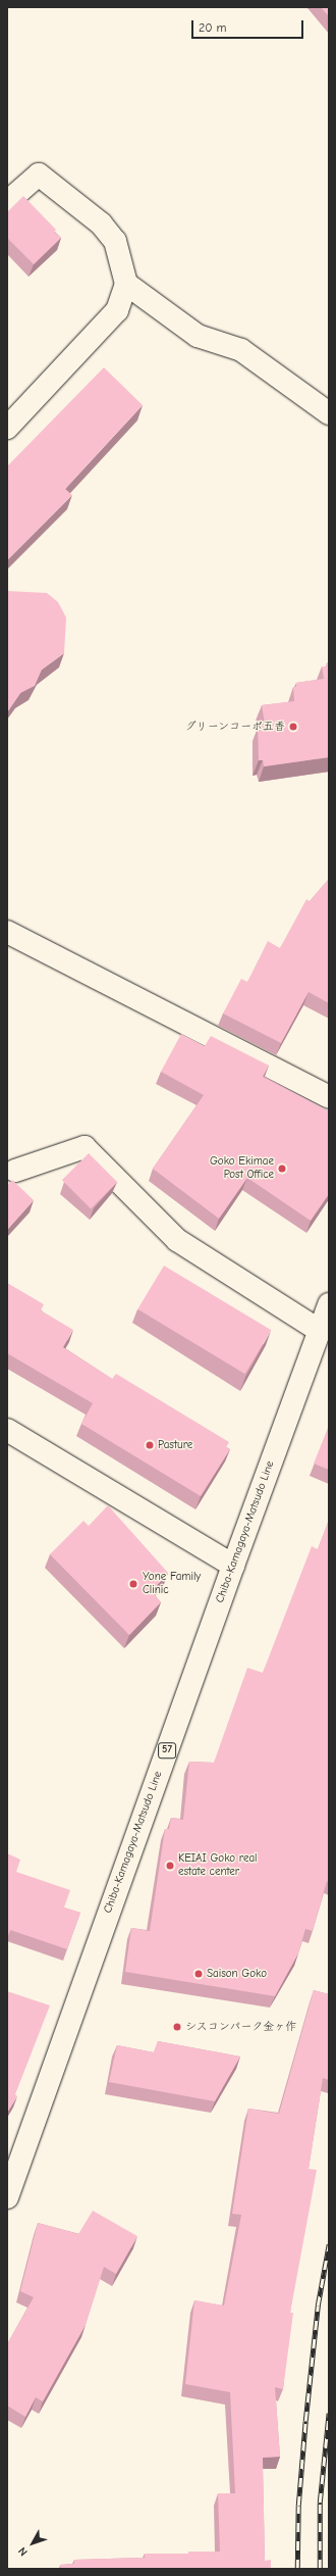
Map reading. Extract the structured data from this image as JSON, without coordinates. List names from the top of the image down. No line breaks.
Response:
{"streets":{"street":["Chiba-Kamagaya-Matsudo Line","57"]},"places":["グリーンコーポ五香","Goko Ekimae Post Office","Pasture","Yone Family Clinic","KEIAI Goko real estate center","Saison Goko","シスコンパーク金ヶ作"],"scale_bar":"20 m","north":"bottom left"}
